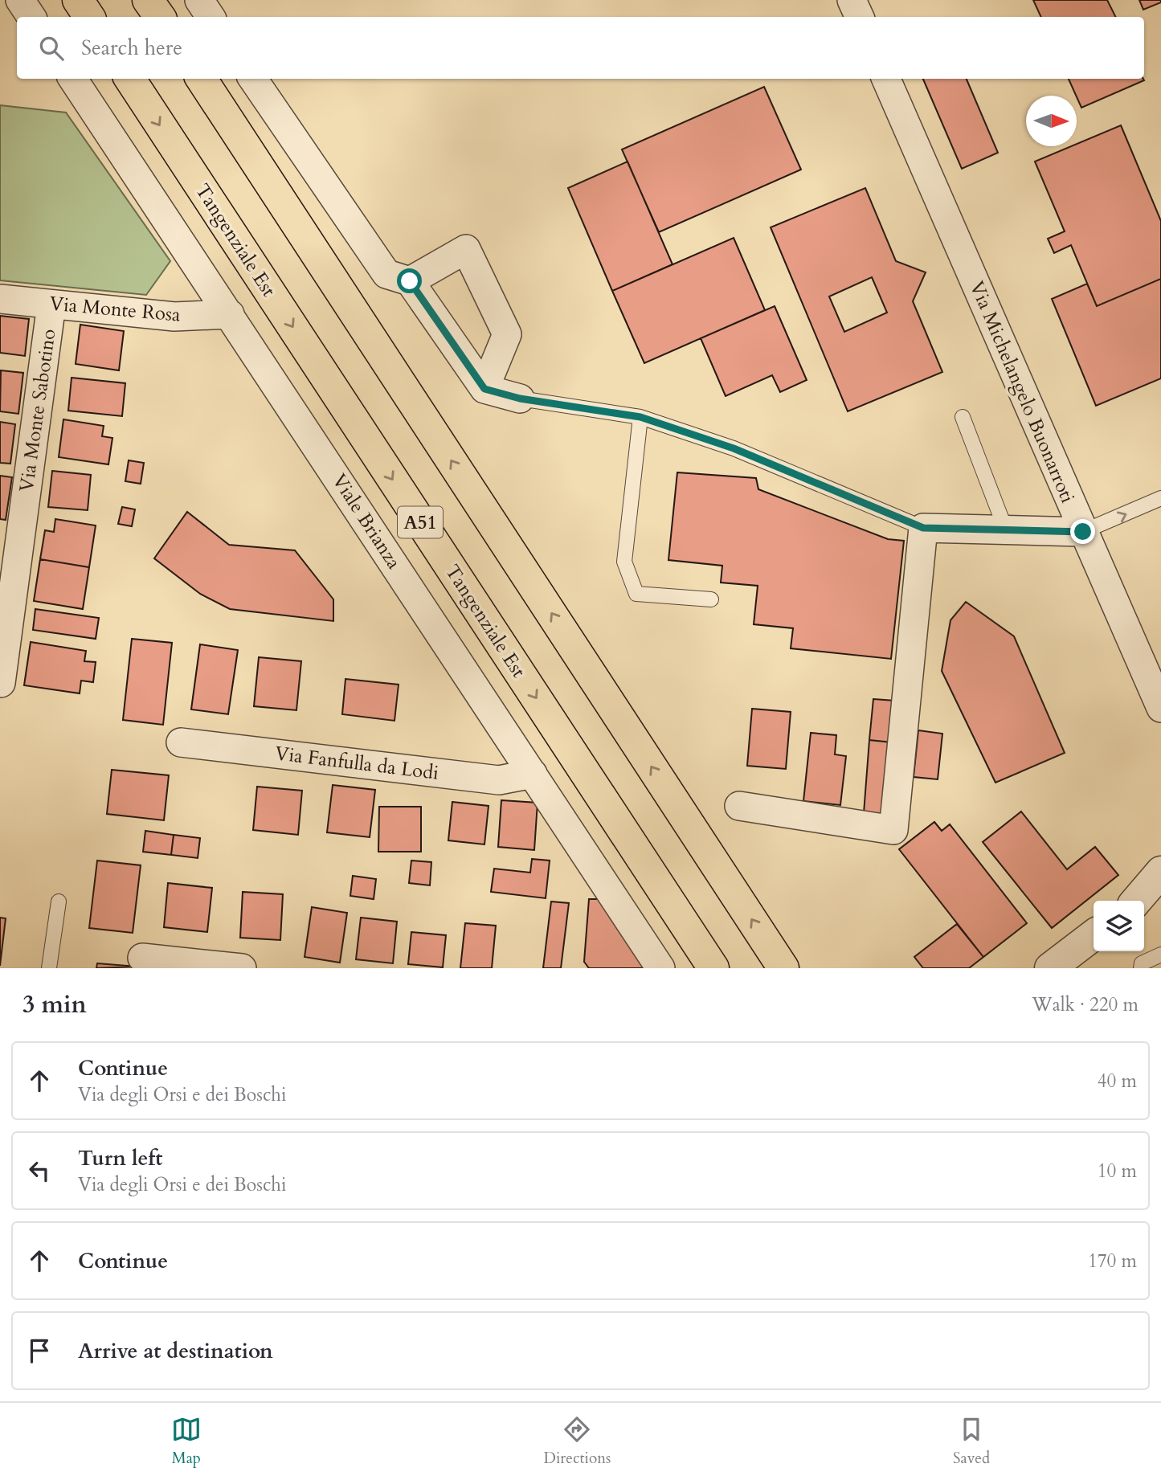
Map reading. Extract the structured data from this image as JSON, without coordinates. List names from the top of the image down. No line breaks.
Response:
{"streets":{"highway":["Tangenziale Est","A51"],"street":["Via Monte Rosa","Via Michelangelo Buonarroti","Via Monte Sabotino","Viale Brianza","Via Fanfulla da Lodi"]},"crossings":[["Via Monte Rosa","Via Monte Sabotino"],["Via Monte Rosa","Viale Brianza"],["Viale Brianza","Via Fanfulla da Lodi"]],"north":"right","page":{"search":"Search here","heading":["3 min","Walk · 220 m"],"list":[["Continue","Via degli Orsi e dei Boschi","40 m"],["Turn left","Via degli Orsi e dei Boschi","10 m"],["Continue","170 m"],"Arrive at destination"],"nav":["Map","Directions","Saved"]}}
